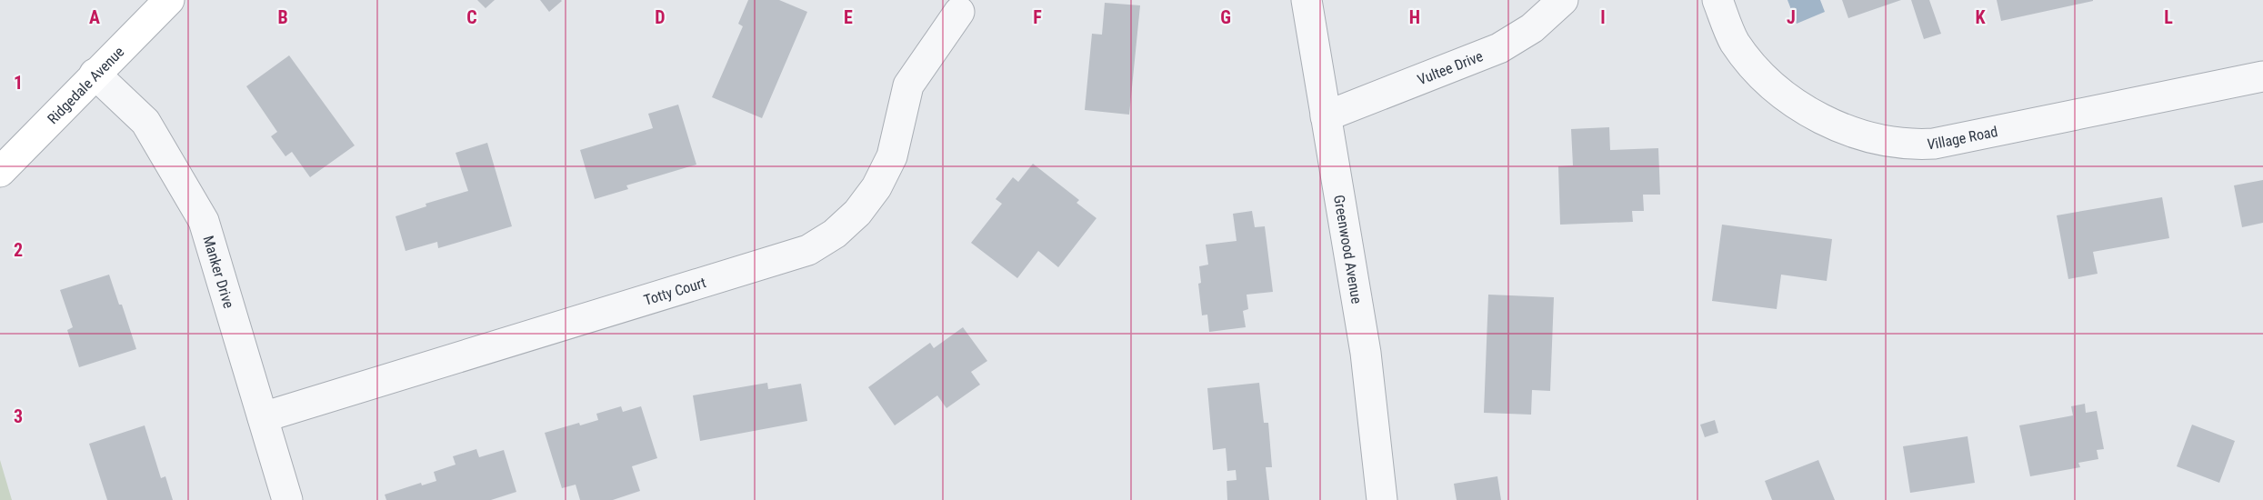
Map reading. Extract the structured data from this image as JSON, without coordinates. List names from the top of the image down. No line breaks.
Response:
{"streets":{"main road":["Ridgedale Avenue"],"street":["Vultee Drive","Village Road","Greenwood Avenue","Manker Drive","Totty Court"]},"crossings":[["Vultee Drive","Greenwood Avenue"],["Ridgedale Avenue","Manker Drive"],["Manker Drive","Totty Court"]],"grid":{"columns":["A","B","C","D","E","F","G","H","I","J","K","L"],"rows":["1","2","3"]}}
